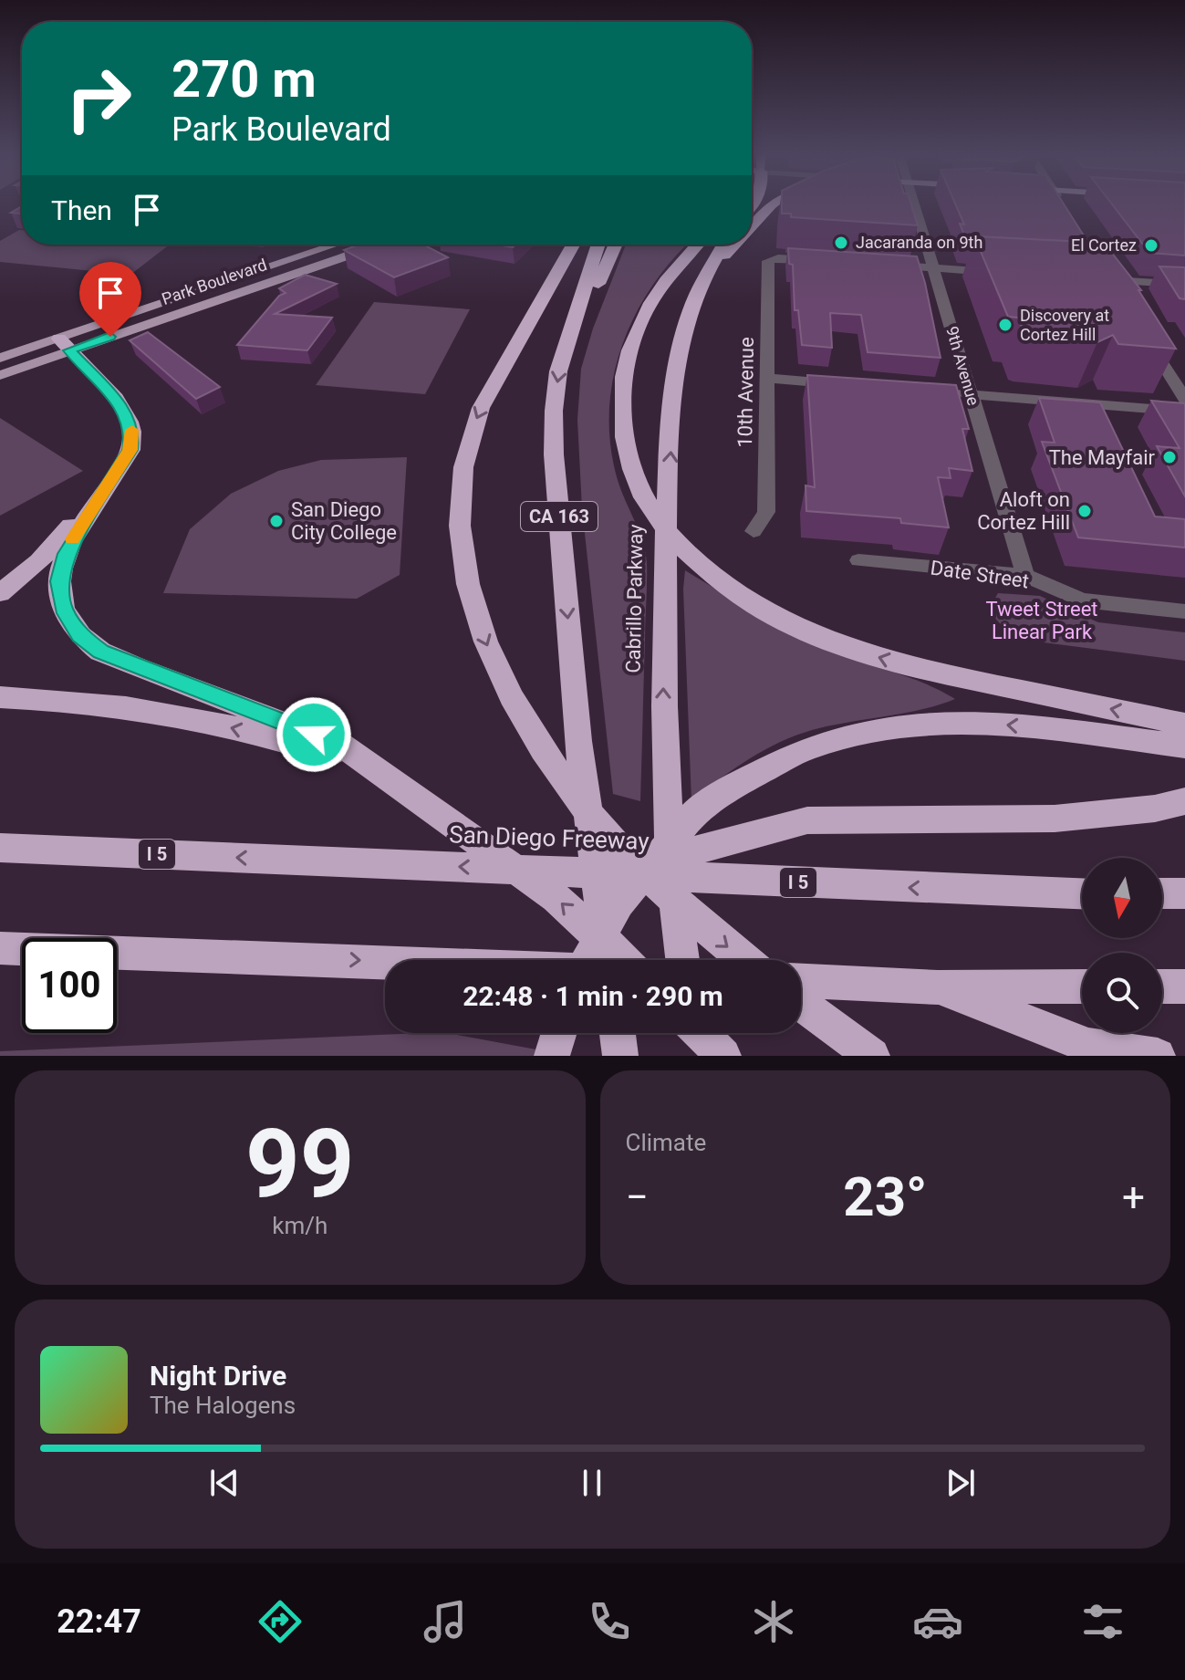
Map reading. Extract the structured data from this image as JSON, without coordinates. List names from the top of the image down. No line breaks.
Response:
{"streets":{"highway":["CA 163","Cabrillo Parkway","San Diego Freeway","I 5"],"main road":["Park Boulevard"],"street":["9th Avenue","10th Avenue","Date Street"]},"crossings":[["9th Avenue","Date Street"]],"parks":["Tweet Street Linear Park"],"places":["Jacaranda on 9th","El Cortez","Discovery at Cortez Hill","The Mayfair","Aloft on Cortez Hill","San Diego City College"],"north":"bottom","page":{"turn":["270 m","Park Boulevard"],"then":"Then","limit":"100","trip":"22:48 · 1 min · 290 m","tile":[["99","km/h"],"Climate"],"heat":["−","23°","+"],"song":["Night Drive","The Halogens"],"tabs":"22:47"}}
